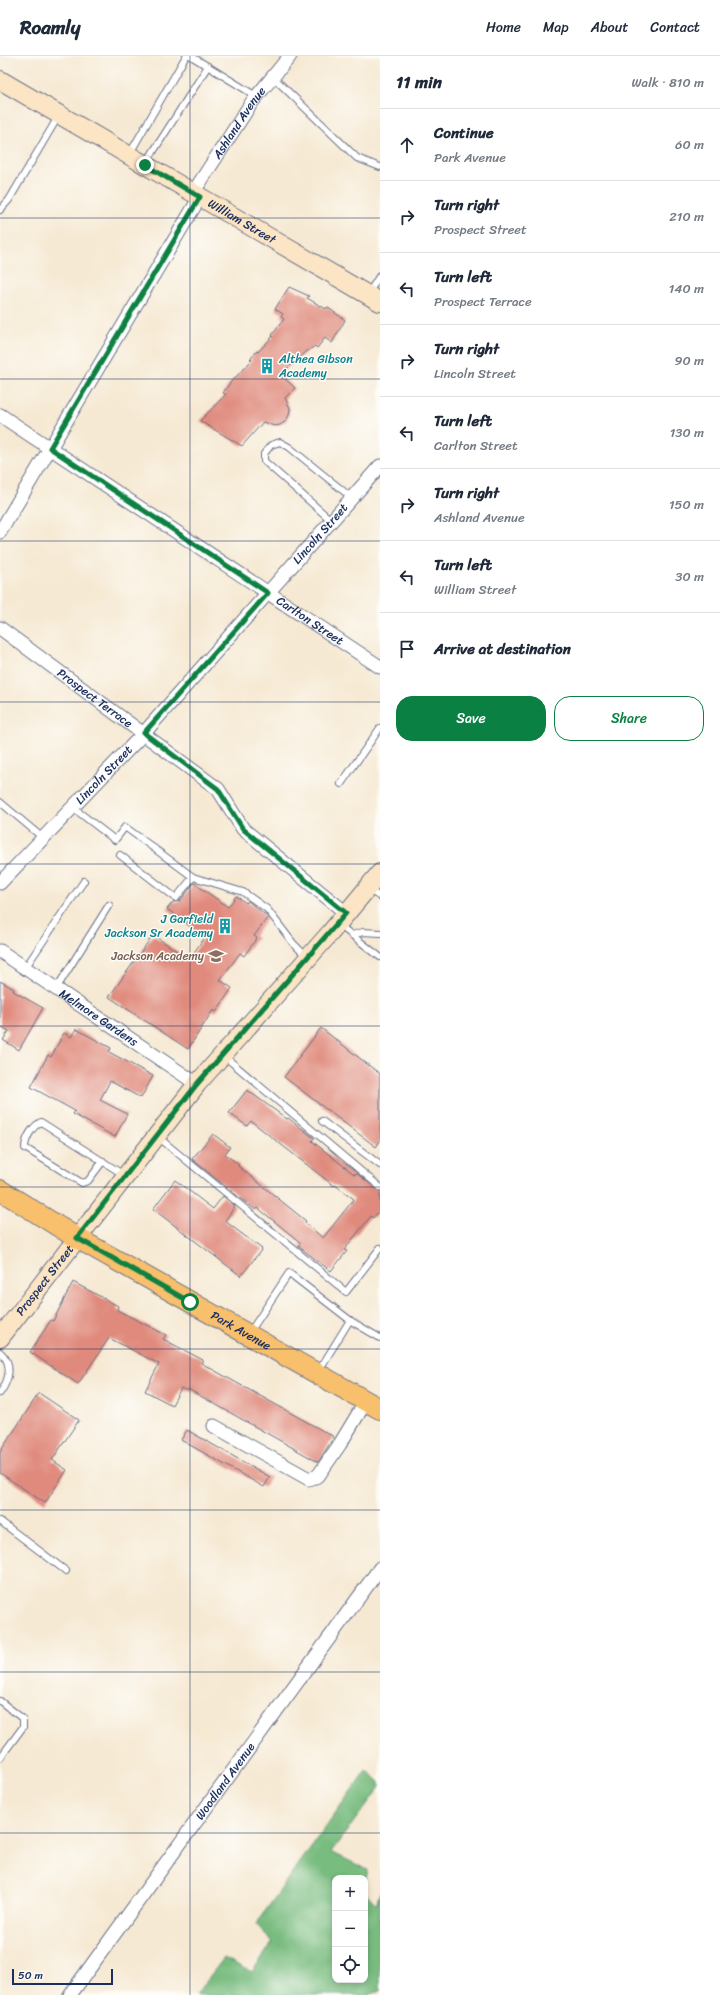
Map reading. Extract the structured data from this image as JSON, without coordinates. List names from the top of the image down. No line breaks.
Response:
{"streets":{"main road":["Park Avenue"],"street":["Ashland Avenue","William Street","Lincoln Street","Carlton Street","Prospect Terrace","Melmore Gardens","Prospect Street","Woodland Avenue"]},"crossings":[["Ashland Avenue","William Street"],["Ashland Avenue","Carlton Street"],["Lincoln Street","Carlton Street"],["Lincoln Street","Prospect Terrace"],["Prospect Terrace","Prospect Street"],["Melmore Gardens","Prospect Street"],["Prospect Street","Park Avenue"]],"places":{"building":["Althea Gibson Academy","J Garfield Jackson Sr Academy"],"school or university":["Jackson Academy"]},"scale_bar":"50 m","page":{"header":"Roamly","nav":["Home","Map","About","Contact"],"heading":["11 min","Walk · 810 m"],"list":[["Continue","Park Avenue","60 m"],["Turn right","Prospect Street","210 m"],["Turn left","Prospect Terrace","140 m"],["Turn right","Lincoln Street","90 m"],["Turn left","Carlton Street","130 m"],["Turn right","Ashland Avenue","150 m"],["Turn left","William Street","30 m"],"Arrive at destination"],"buttons":["Save","Share"],"map_buttons":["+","−"],"scale":"50 m"}}
